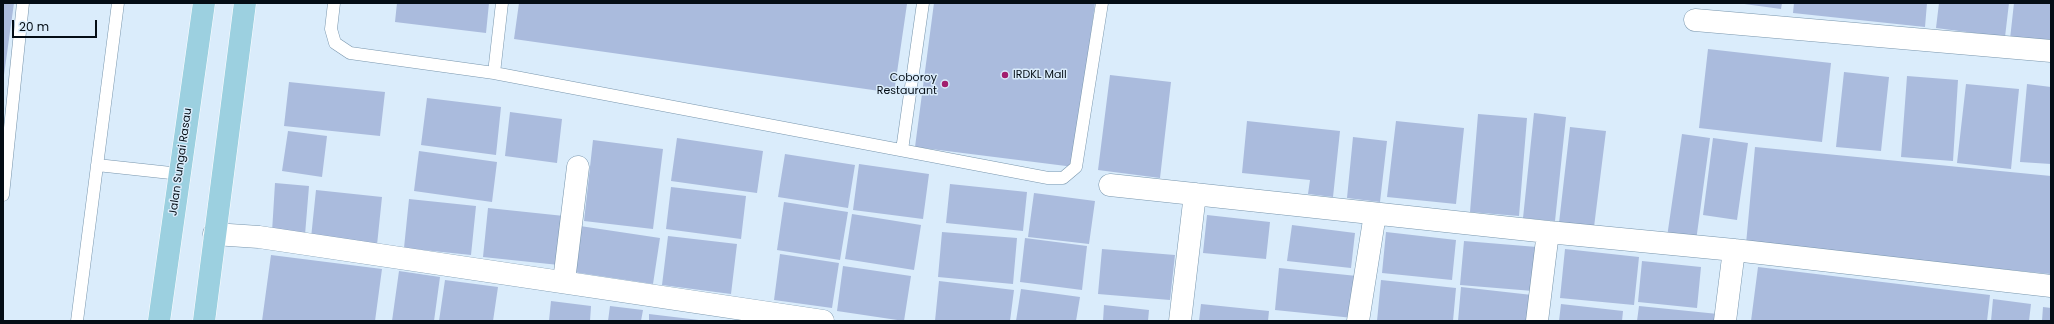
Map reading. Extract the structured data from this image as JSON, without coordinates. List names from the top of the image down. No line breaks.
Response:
{"streets":{"main road":["Jalan Sungai Rasau"]},"places":["IRDKL Mall","Coboroy Restaurant"],"scale_bar":"20 m"}
